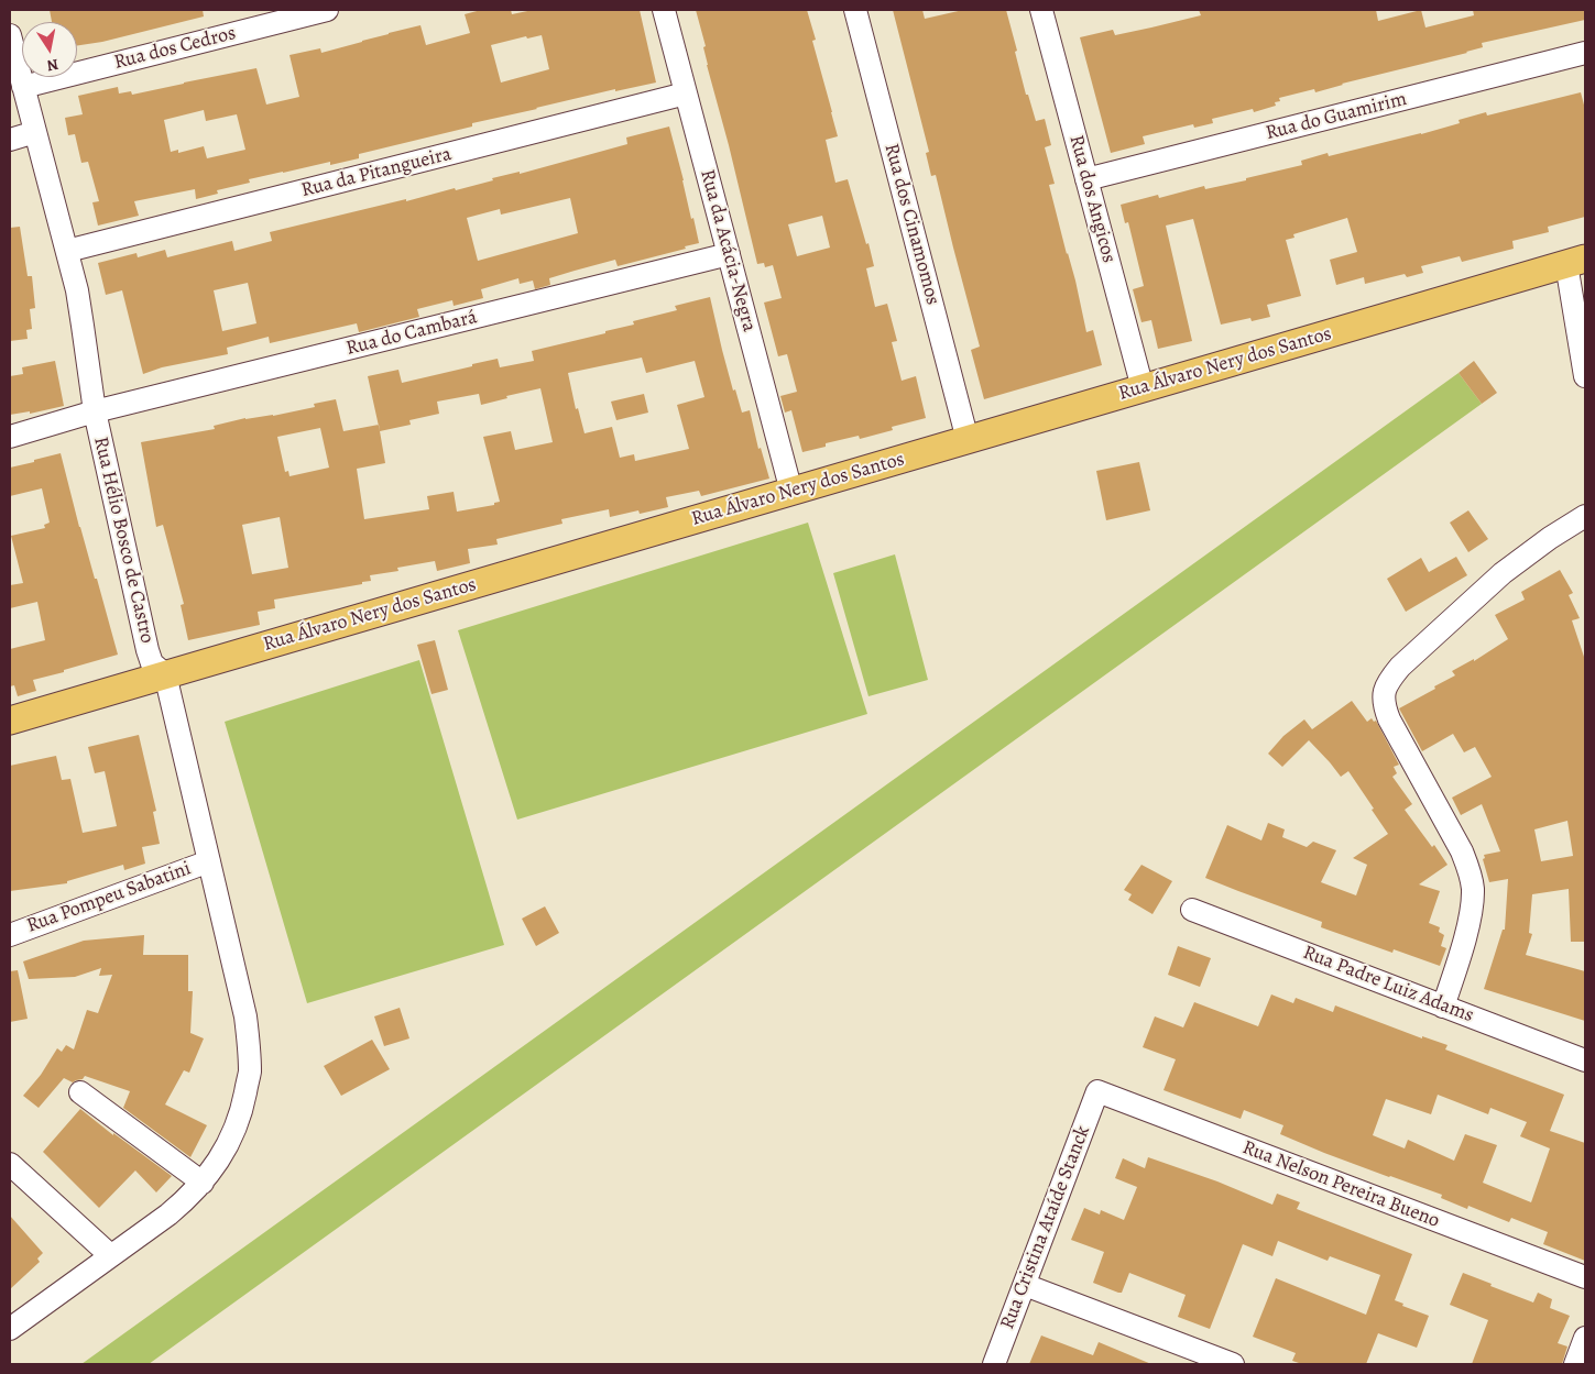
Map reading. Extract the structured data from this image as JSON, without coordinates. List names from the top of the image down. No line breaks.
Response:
{"streets":{"main road":["Rua Álvaro Nery dos Santos"],"street":["Rua dos Cedros","Rua do Guamirim","Rua da Pitangueira","Rua dos Angicos","Rua dos Cinamomos","Rua da Acácia-Negra","Rua do Cambará","Rua Hélio Bosco de Castro","Rua Pompeu Sabatini","Rua Padre Luiz Adams","Rua Nelson Pereira Bueno","Rua Cristina Ataíde Stanck"]},"crossings":[["Rua dos Cedros","Rua Hélio Bosco de Castro"],["Rua do Guamirim","Rua dos Angicos"],["Rua da Pitangueira","Rua da Acácia-Negra"],["Rua da Pitangueira","Rua Hélio Bosco de Castro"],["Rua dos Angicos","Rua Álvaro Nery dos Santos"],["Rua dos Cinamomos","Rua Álvaro Nery dos Santos"],["Rua da Acácia-Negra","Rua do Cambará"],["Rua da Acácia-Negra","Rua Álvaro Nery dos Santos"],["Rua do Cambará","Rua Hélio Bosco de Castro"],["Rua Álvaro Nery dos Santos","Rua Hélio Bosco de Castro"],["Rua Hélio Bosco de Castro","Rua Pompeu Sabatini"],["Rua Nelson Pereira Bueno","Rua Cristina Ataíde Stanck"]],"north":"bottom"}
